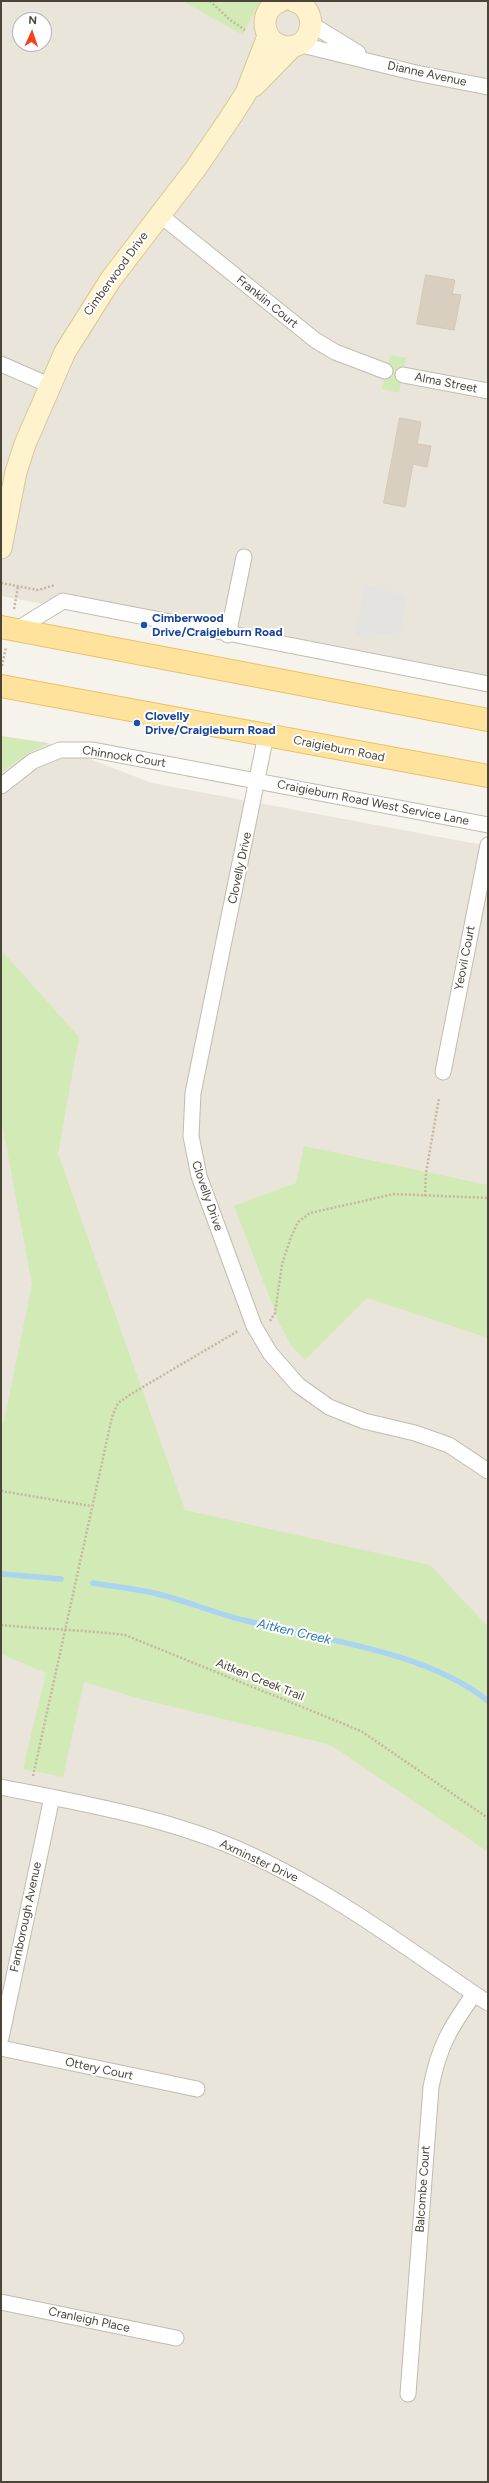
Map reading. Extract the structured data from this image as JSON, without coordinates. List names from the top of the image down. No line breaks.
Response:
{"streets":{"main road":["Craigieburn Road"],"street":["Dianne Avenue","Cimberwood Drive","Franklin Court","Alma Street","Chinnock Court","Craigieburn Road West Service Lane","Clovelly Drive","Yeovil Court","Axminster Drive","Farnborough Avenue","Ottery Court","Balcombe Court","Cranleigh Place"],"path":["Aitken Creek Trail"]},"crossings":[["Dianne Avenue","Cimberwood Drive"],["Cimberwood Drive","Franklin Court"],["Craigieburn Road","Clovelly Drive"],["Chinnock Court","Craigieburn Road West Service Lane"],["Chinnock Court","Clovelly Drive"],["Craigieburn Road West Service Lane","Clovelly Drive"],["Axminster Drive","Farnborough Avenue"],["Axminster Drive","Balcombe Court"]],"water":["Aitken Creek"],"places":["Cimberwood Drive/Craigieburn Road","Clovelly Drive/Craigieburn Road"],"north":"top"}
